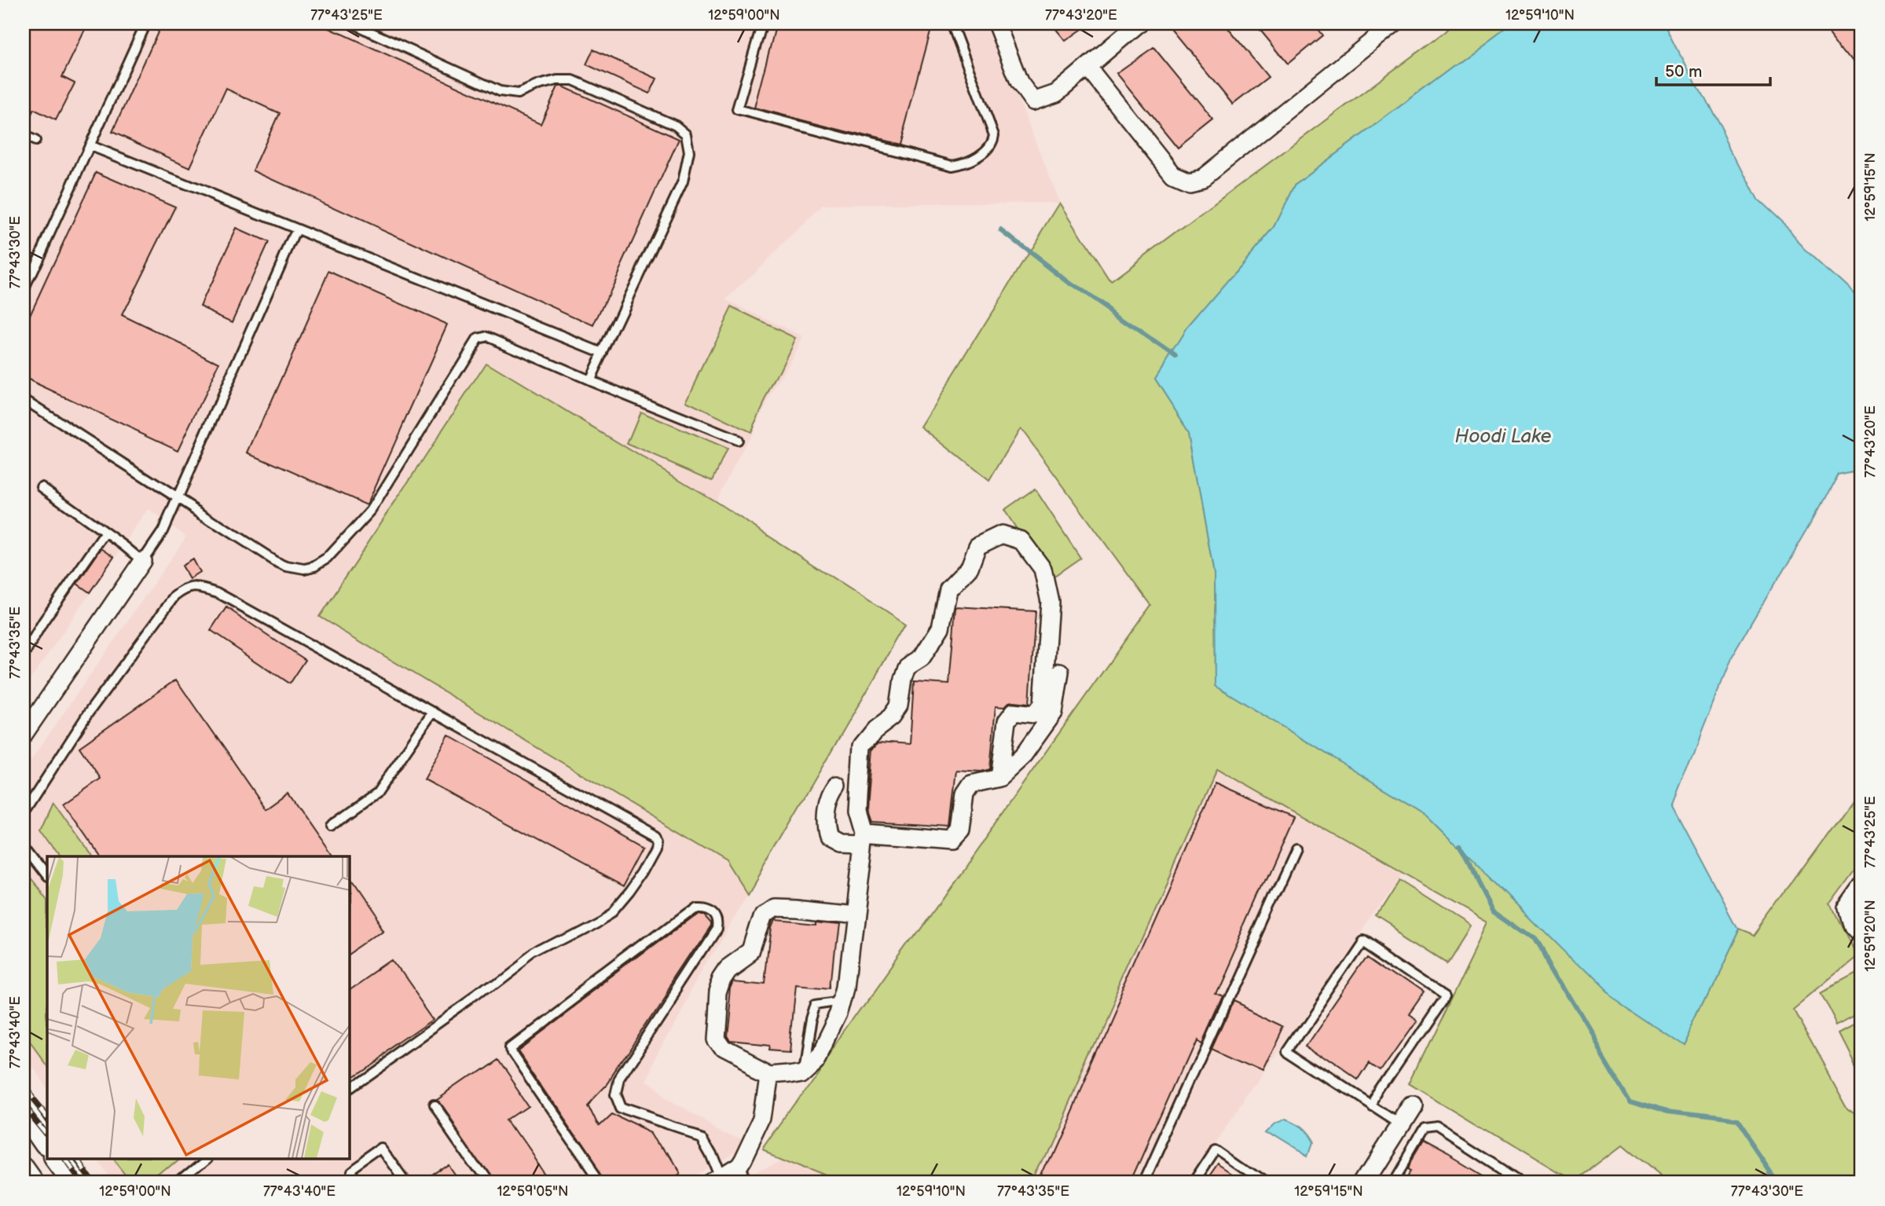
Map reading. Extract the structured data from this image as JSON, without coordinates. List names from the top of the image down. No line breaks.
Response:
{"water":["Hoodi Lake"],"scale_bar":"50 m","coordinates":["77°43'25\"E","12°59'00\"N","77°43'20\"E","12°59'10\"N","12°59'15\"N","77°43'30\"E","77°43'35\"E","12°59'20\"N","77°43'40\"E","12°59'05\"N"]}
